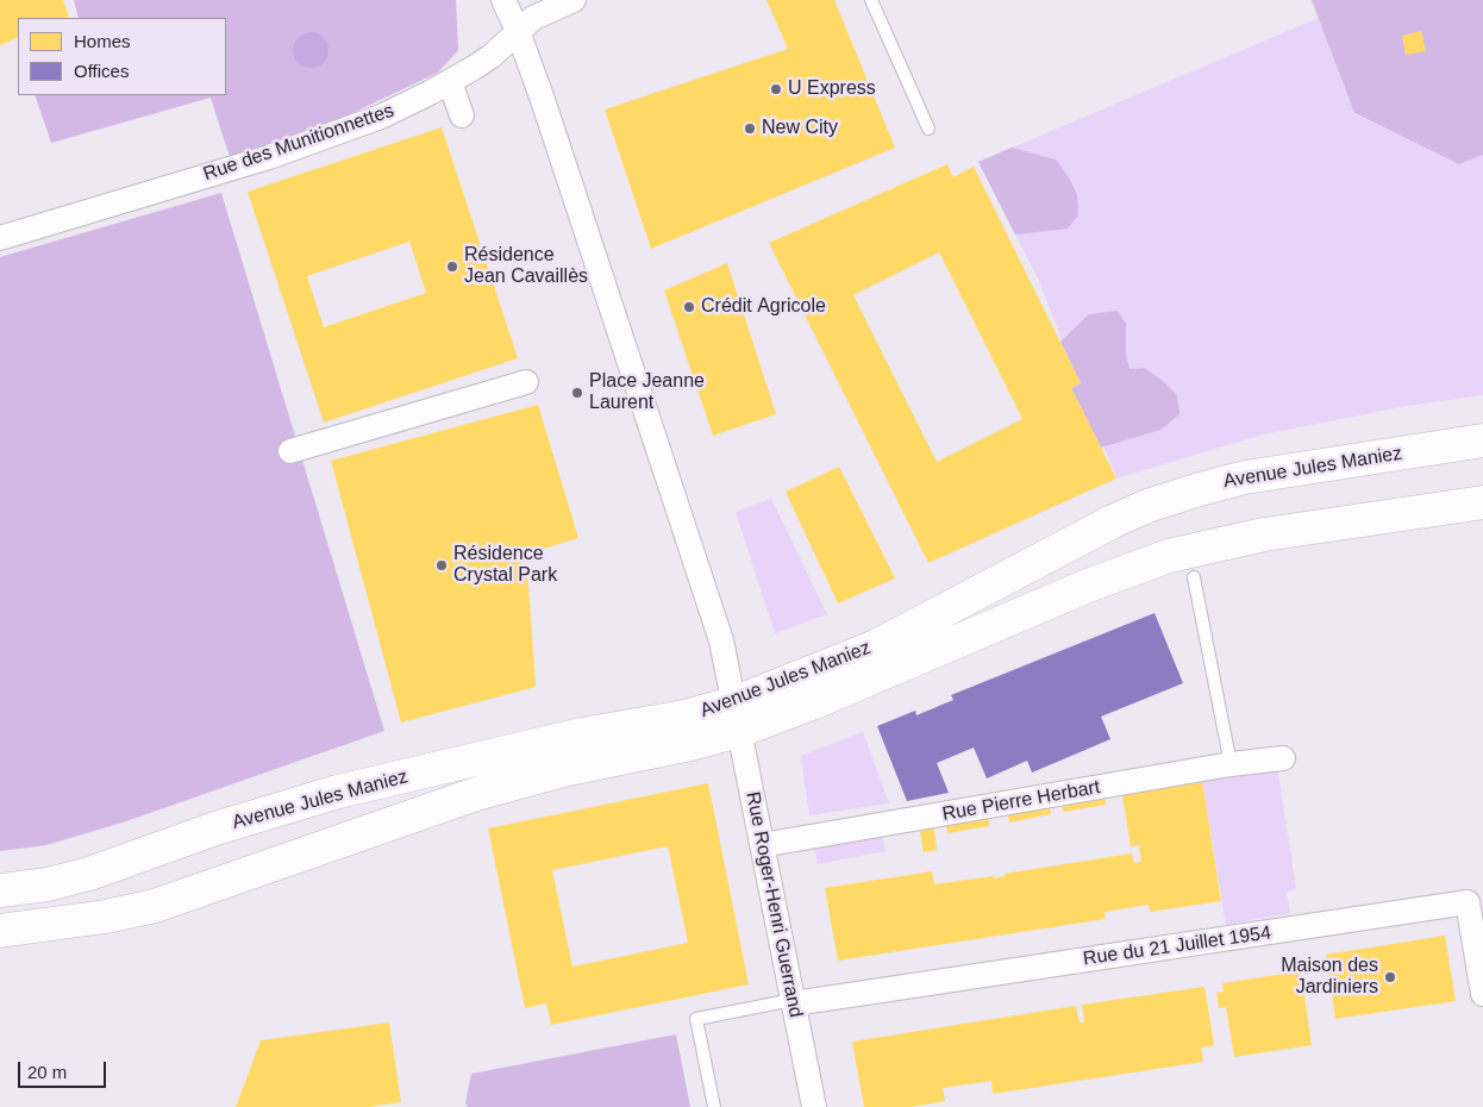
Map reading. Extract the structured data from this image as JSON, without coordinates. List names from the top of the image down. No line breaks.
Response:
{"streets":{"main road":["Avenue Jules Maniez"],"street":["Rue des Munitionnettes","Rue Pierre Herbart","Rue Roger-Henri Guerrand","Rue du 21 Juillet 1954"]},"crossings":[["Avenue Jules Maniez","Rue Roger-Henri Guerrand"],["Rue Pierre Herbart","Rue Roger-Henri Guerrand"],["Rue Roger-Henri Guerrand","Rue du 21 Juillet 1954"]],"places":["U Express","New City","Résidence Jean Cavaillès","Crédit Agricole","Place Jeanne Laurent","Résidence Crystal Park","Maison des Jardiniers"],"legend":["Homes","Offices"],"scale_bar":"20 m"}
